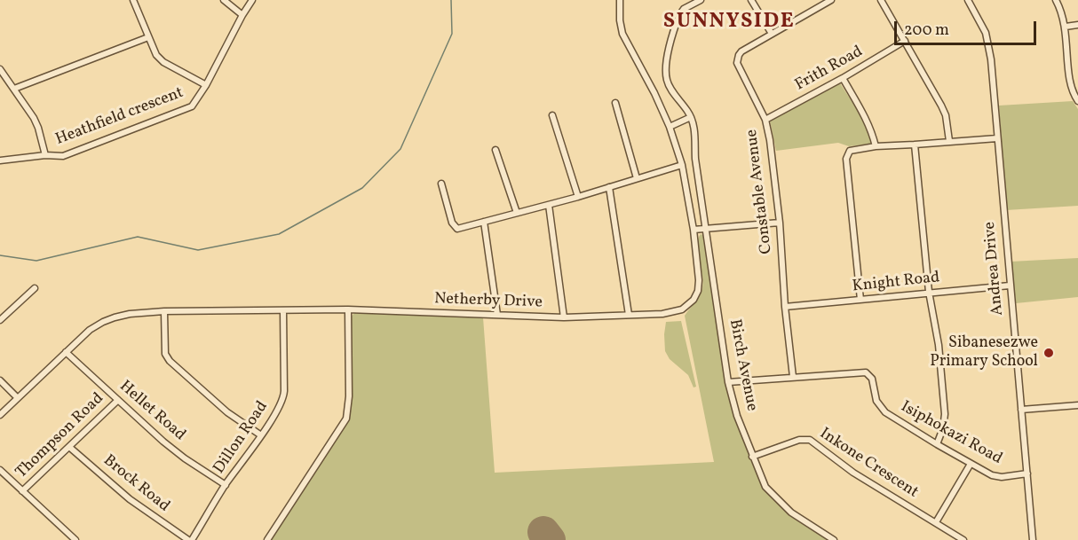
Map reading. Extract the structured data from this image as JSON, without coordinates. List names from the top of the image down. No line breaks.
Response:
{"streets":{"street":["Frith Road","Heathfield crescent","Constable Avenue","Andrea Drive","Knight Road","Netherby Drive","Birch Avenue","Hellet Road","Isiphokazi Road","Thompson Road","Dillon Road","Inkone Crescent","Brock Road"]},"crossings":[["Frith Road","Constable Avenue"],["Constable Avenue","Knight Road"],["Constable Avenue","Isiphokazi Road"],["Andrea Drive","Knight Road"],["Andrea Drive","Isiphokazi Road"],["Netherby Drive","Hellet Road"],["Netherby Drive","Dillon Road"],["Birch Avenue","Isiphokazi Road"],["Birch Avenue","Inkone Crescent"],["Hellet Road","Thompson Road"],["Hellet Road","Dillon Road"],["Thompson Road","Brock Road"],["Dillon Road","Brock Road"]],"districts":["SUNNYSIDE"],"places":["Sibanesezwe Primary School"],"scale_bar":"200 m"}
